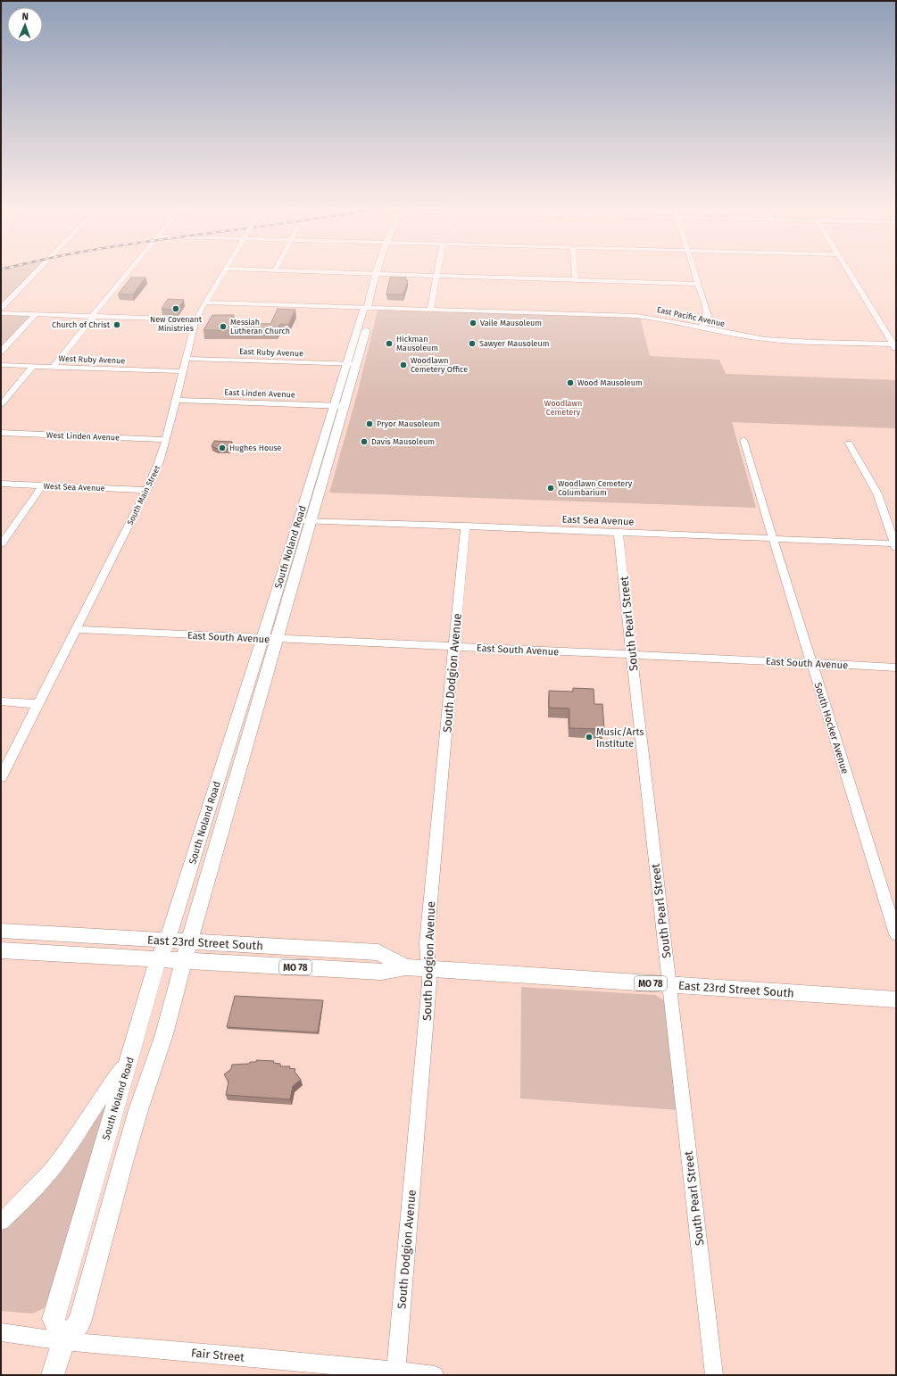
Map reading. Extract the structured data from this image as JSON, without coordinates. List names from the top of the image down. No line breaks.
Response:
{"streets":{"main road":["South Noland Road","East 23rd Street South","MO 78"],"street":["East Pacific Avenue","East Ruby Avenue","West Ruby Avenue","East Linden Avenue","West Linden Avenue","West Sea Avenue","South Main Street","East Sea Avenue","South Pearl Street","East South Avenue","South Dodgion Avenue","South Hocker Avenue","Fair Street"]},"crossings":[["East Pacific Avenue","South Main Street"],["East Pacific Avenue","South Noland Road"],["East Ruby Avenue","South Main Street"],["East Ruby Avenue","South Noland Road"],["West Ruby Avenue","South Main Street"],["East Linden Avenue","South Main Street"],["East Linden Avenue","South Noland Road"],["West Linden Avenue","South Main Street"],["West Sea Avenue","South Main Street"],["South Main Street","East South Avenue"],["East Sea Avenue","South Noland Road"],["East Sea Avenue","South Pearl Street"],["East Sea Avenue","South Dodgion Avenue"],["East Sea Avenue","South Hocker Avenue"],["South Noland Road","East South Avenue"],["South Noland Road","East 23rd Street South"],["South Noland Road","Fair Street"],["South Pearl Street","East South Avenue"],["South Pearl Street","East 23rd Street South"],["East South Avenue","South Dodgion Avenue"],["East South Avenue","South Hocker Avenue"],["South Dodgion Avenue","East 23rd Street South"],["South Dodgion Avenue","Fair Street"]],"parks":["Woodlawn Cemetery"],"places":["New Covenant Ministries","Vaile Mausoleum","Church of Christ","Messiah Lutheran Church","Hickman Mausoleum","Sawyer Mausoleum","Woodlawn Cemetery Office","Wood Mausoleum","Pryor Mausoleum","Davis Mausoleum","Hughes House","Woodlawn Cemetery Columbarium","Music/Arts Institute"],"north":"top"}
